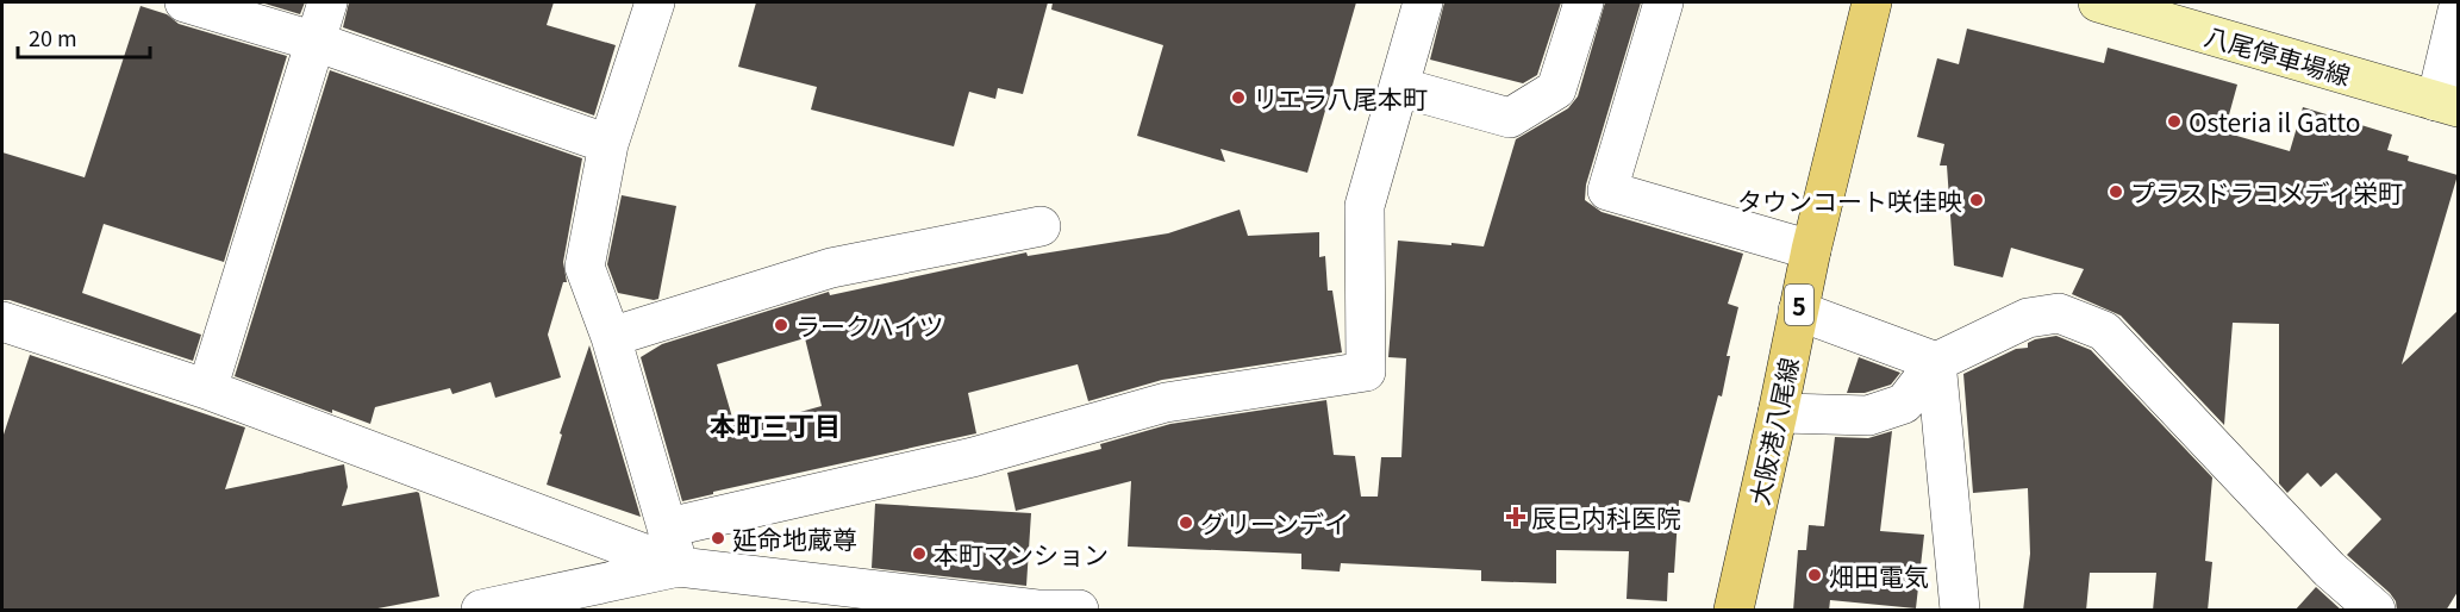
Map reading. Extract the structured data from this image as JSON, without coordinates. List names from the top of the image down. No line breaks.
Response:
{"streets":{"main road":["八尾停車場線","5","大阪港八尾線"]},"districts":["本町三丁目"],"places":{"other":["リエラ八尾本町","Osteria il Gatto","プラスドラコメディ栄町","タウンコート咲佳映","ラークハイツ","グリーンデイ","延命地蔵尊","本町マンション","畑田電気"],"health":["辰巳内科医院"]},"scale_bar":"20 m"}
